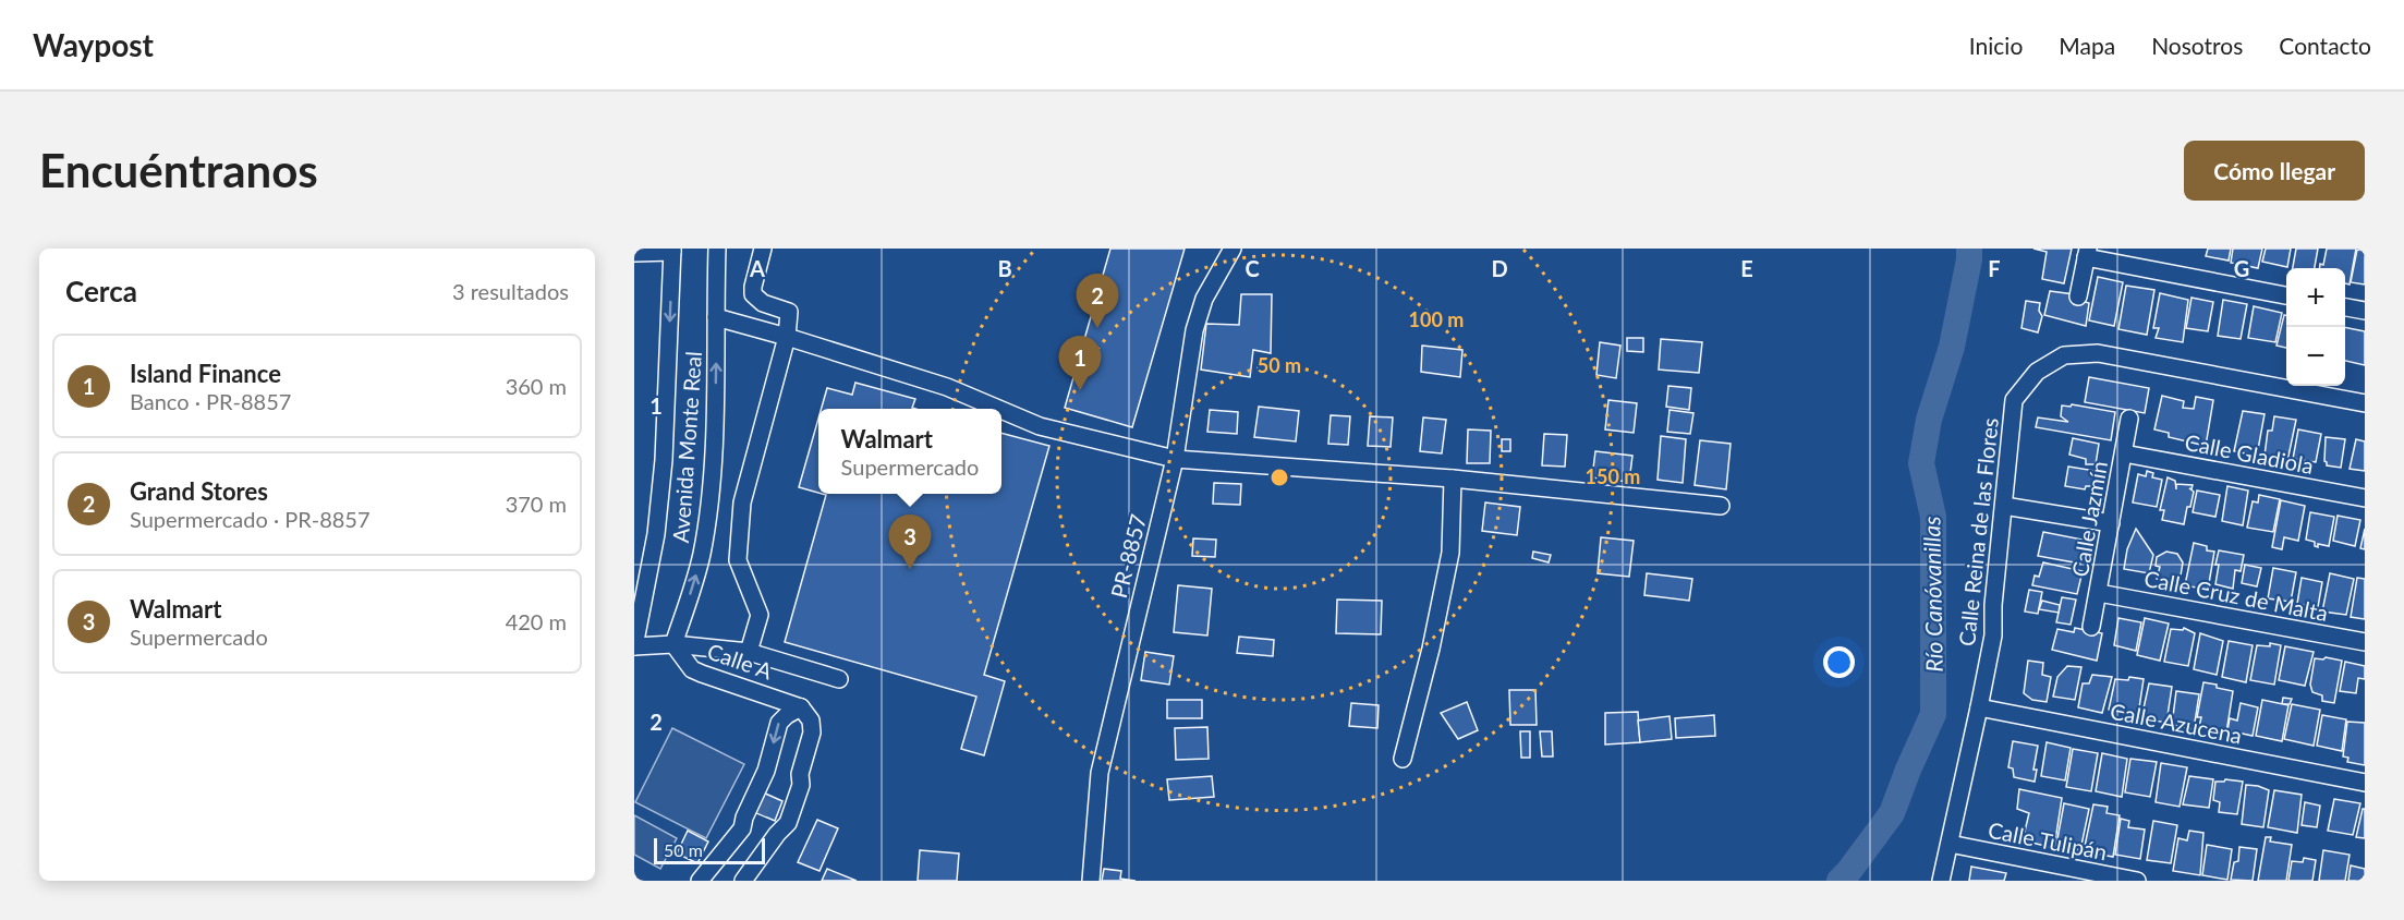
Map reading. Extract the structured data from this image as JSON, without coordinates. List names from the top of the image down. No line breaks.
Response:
{"streets":{"street":["Avenida Monte Real","Calle Gladiola","Calle Jazmín","Calle Reina de las Flores","PR-8857","Calle Cruz de Malta","Calle A","Calle Azucena","Calle Tulipán"]},"crossings":[["Avenida Monte Real","Calle A"],["Calle Gladiola","Calle Jazmín"],["Calle Jazmín","Calle Cruz de Malta"],["Calle Reina de las Flores","Calle Azucena"],["Calle Reina de las Flores","Calle Tulipán"]],"water":["Río Canóvanillas"],"scale_bar":"50 m","page":{"header":"Waypost","nav":["Inicio","Mapa","Nosotros","Contacto"],"buttons":"Cómo llegar","title":"Encuéntranos","heading":["Cerca","3 resultados"],"map_buttons":["+","−"],"pins":["2","1","3"],"list":[{"mark":"1","name":"Island Finance","note":"Banco · PR-8857","value":"360 m"},{"mark":"2","name":"Grand Stores","note":"Supermercado · PR-8857","value":"370 m"},{"mark":"3","name":"Walmart","note":"Supermercado","value":"420 m"}],"popup":["Walmart","Supermercado"],"scale":"50 m"},"grid":{"columns":["A","B","C","D","E","F","G"],"rows":["1","2"]},"rings":["100 m","50 m","150 m"]}
